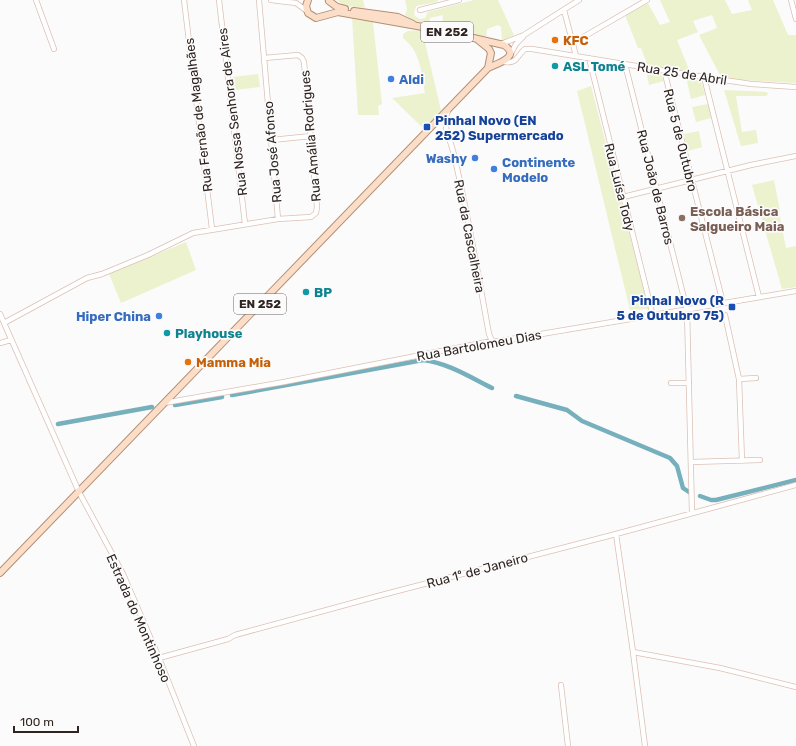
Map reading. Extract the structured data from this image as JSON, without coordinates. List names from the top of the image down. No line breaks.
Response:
{"streets":{"main road":["EN 252"],"street":["Rua 25 de Abril","Rua Nossa Senhora de Aires","Rua Fernão de Magalhães","Rua Amália Rodrigues","Rua 5 de Outubro","Rua José Afonso","Rua Luísa Tody","Rua João de Barros","Rua da Cascalheira","Rua Bartolomeu Dias","Rua 1º de Janeiro","Estrada do Montinhoso"]},"crossings":[["EN 252","Rua 25 de Abril"],["EN 252","Rua da Cascalheira"],["EN 252","Rua Bartolomeu Dias"],["EN 252","Estrada do Montinhoso"],["Rua 25 de Abril","Rua 5 de Outubro"],["Rua 25 de Abril","Rua Luísa Tody"],["Rua 25 de Abril","Rua João de Barros"],["Rua Nossa Senhora de Aires","Rua José Afonso"],["Rua Fernão de Magalhães","Rua José Afonso"],["Rua Amália Rodrigues","Rua José Afonso"],["Rua 5 de Outubro","Rua Bartolomeu Dias"],["Rua José Afonso","Estrada do Montinhoso"],["Rua Luísa Tody","Rua Bartolomeu Dias"],["Rua João de Barros","Rua Bartolomeu Dias"],["Rua João de Barros","Rua 1º de Janeiro"],["Rua da Cascalheira","Rua Bartolomeu Dias"],["Rua 1º de Janeiro","Estrada do Montinhoso"]],"places":{"other":["KFC","ASL Tomé","Aldi","Washy","Continente Modelo","Escola Básica Salgueiro Maia","BP","Hiper China","Playhouse","Mamma Mia"],"transit":["Pinhal Novo (EN 252) Supermercado","Pinhal Novo (R 5 de Outubro 75)"]},"scale_bar":"100 m"}
